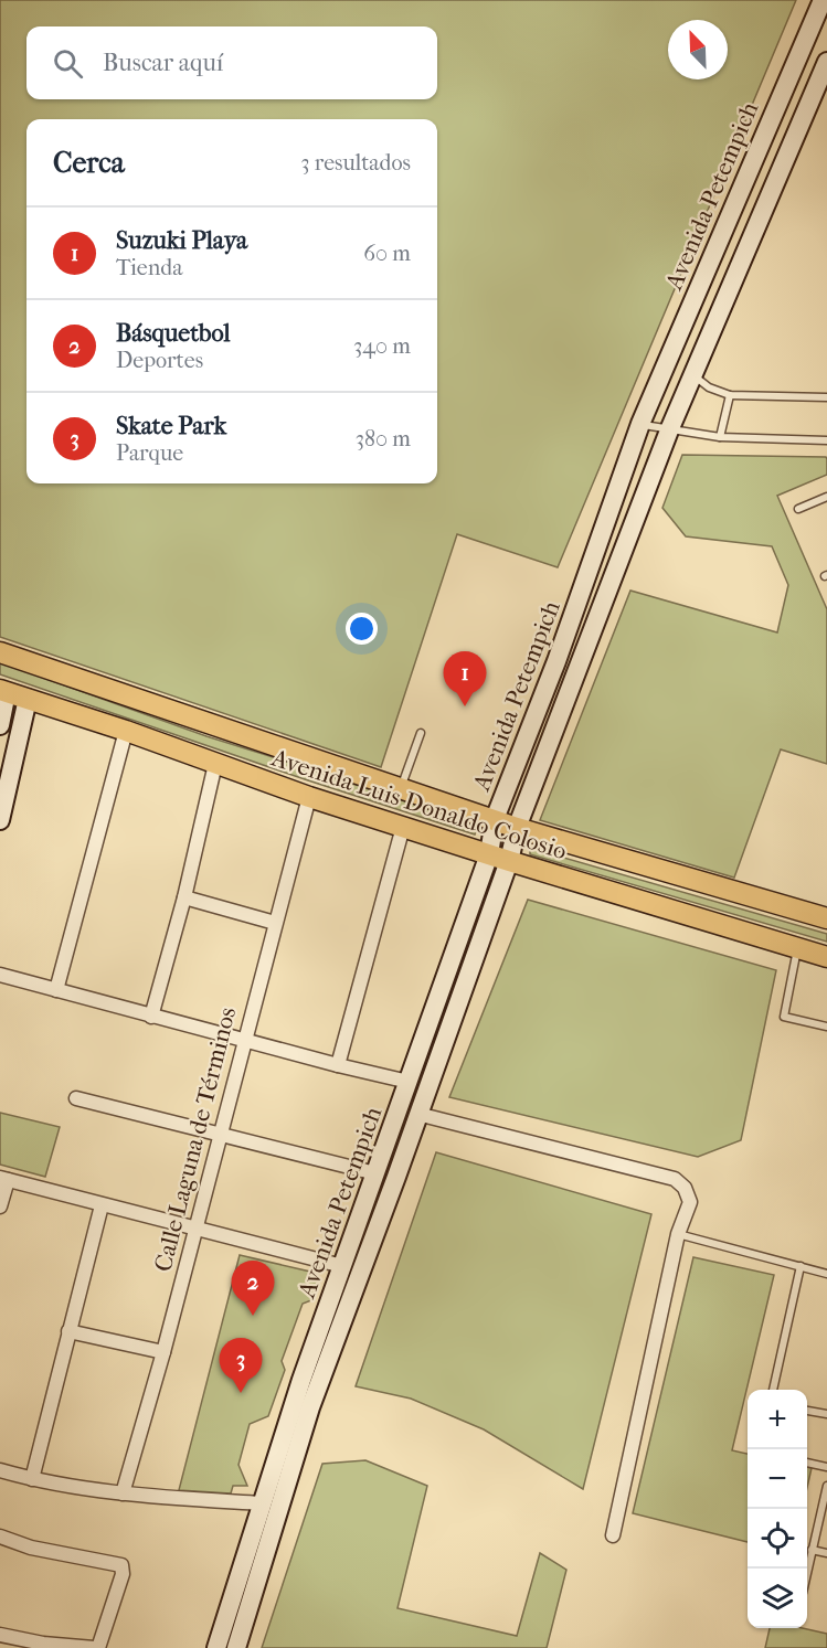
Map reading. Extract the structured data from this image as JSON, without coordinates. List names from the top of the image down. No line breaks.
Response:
{"streets":{"main road":["Avenida Petempich","Avenida Luis Donaldo Colosio"],"street":["Calle Laguna de Términos"]},"crossings":[["Avenida Petempich","Avenida Luis Donaldo Colosio"],["Avenida Luis Donaldo Colosio","Calle Laguna de Términos"]],"north":"top left","page":{"search":"Buscar aquí","heading":["Cerca","3 resultados"],"list":[{"mark":"1","name":"Suzuki Playa","note":"Tienda","value":"60 m"},{"mark":"2","name":"Básquetbol","note":"Deportes","value":"340 m"},{"mark":"3","name":"Skate Park","note":"Parque","value":"380 m"}],"pins":["1","2","3"],"map_buttons":["+","−"]}}
